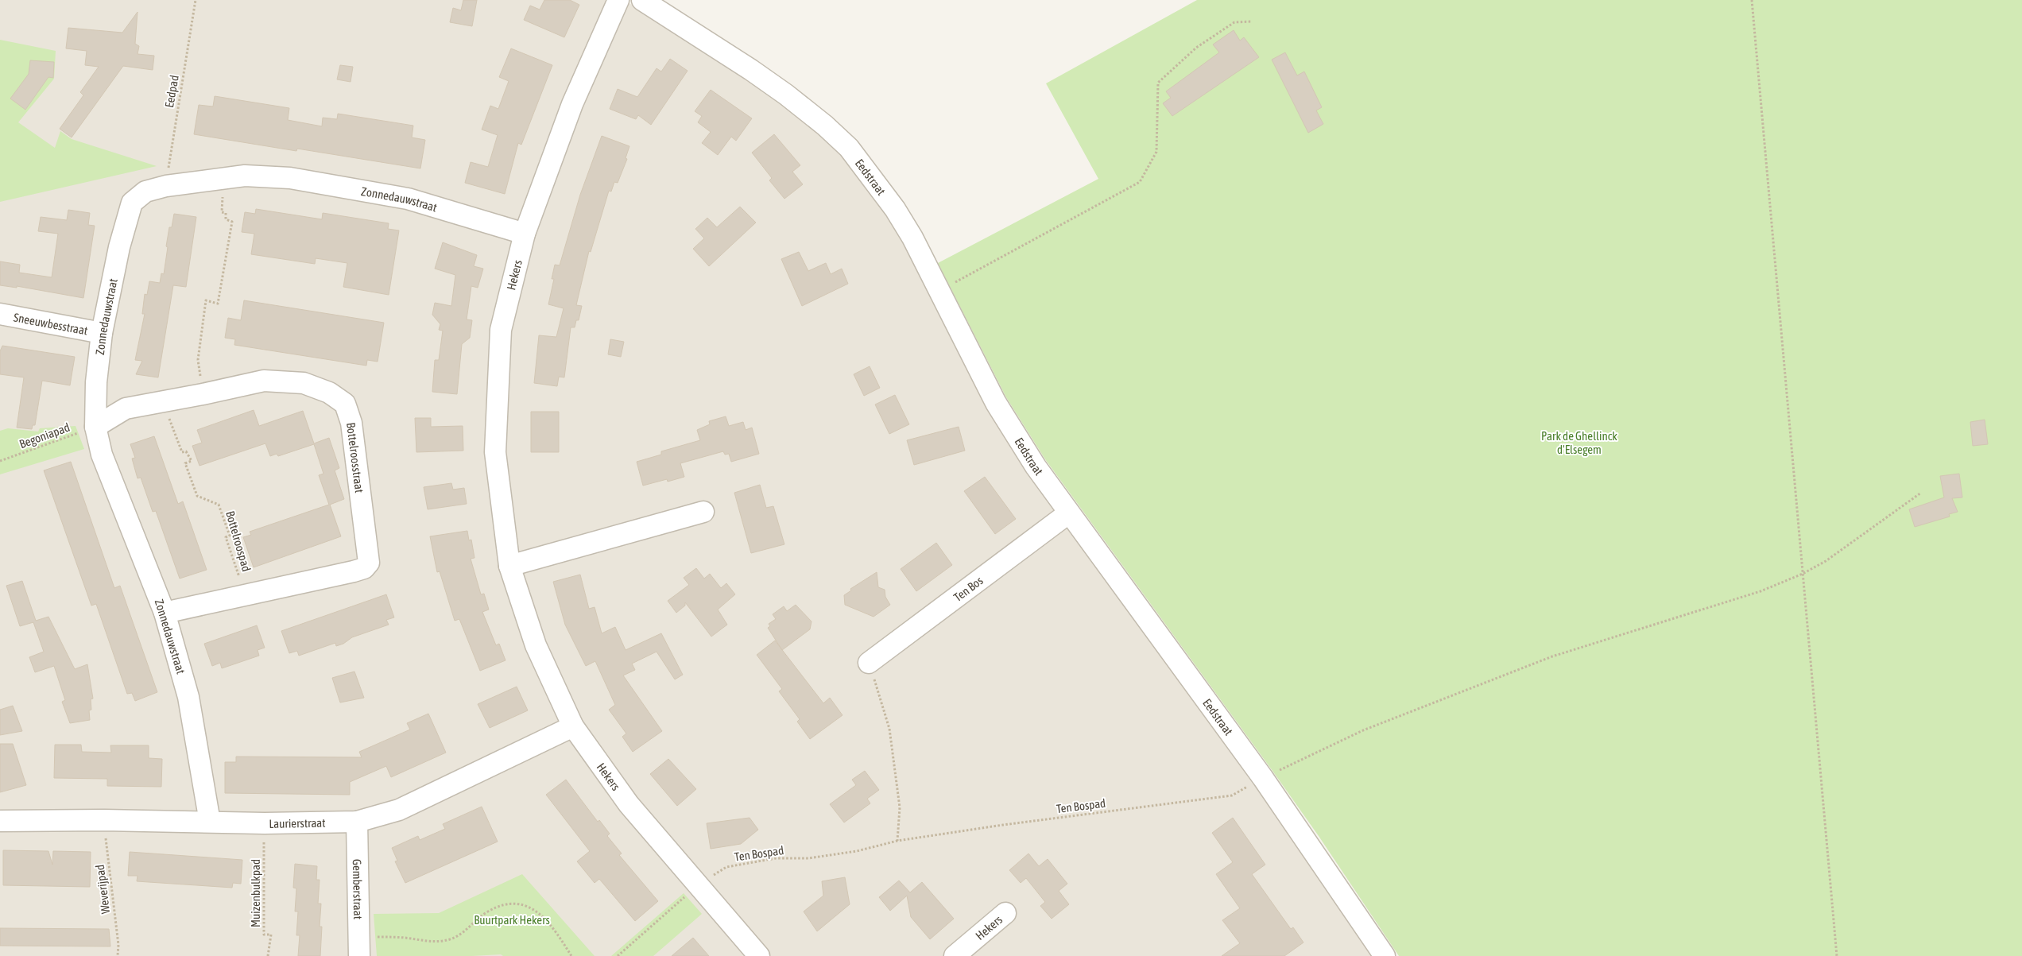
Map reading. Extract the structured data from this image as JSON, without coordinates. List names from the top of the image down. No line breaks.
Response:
{"streets":{"street":["Eedstraat","Zonnedauwstraat","Hekers","Sneeuwbesstraat","Bottelroosstraat","Ten Bos","Laurierstraat","Gemberstraat"],"path":["Eedpad","Begoniapad","Bottelroospad","Ten Bospad","Weverijpad","Muizenbulkpad"]},"crossings":[["Eedpad","Zonnedauwstraat"],["Eedstraat","Ten Bos"],["Eedstraat","Ten Bospad"],["Zonnedauwstraat","Hekers"],["Zonnedauwstraat","Sneeuwbesstraat"],["Zonnedauwstraat","Begoniapad"],["Zonnedauwstraat","Bottelroosstraat"],["Zonnedauwstraat","Laurierstraat"],["Hekers","Ten Bospad"],["Hekers","Laurierstraat"],["Begoniapad","Bottelroosstraat"],["Bottelroosstraat","Bottelroospad"],["Laurierstraat","Weverijpad"],["Laurierstraat","Gemberstraat"],["Laurierstraat","Muizenbulkpad"]],"parks":["Park de Ghellinck d'Elsegem","Buurtpark Hekers"]}
